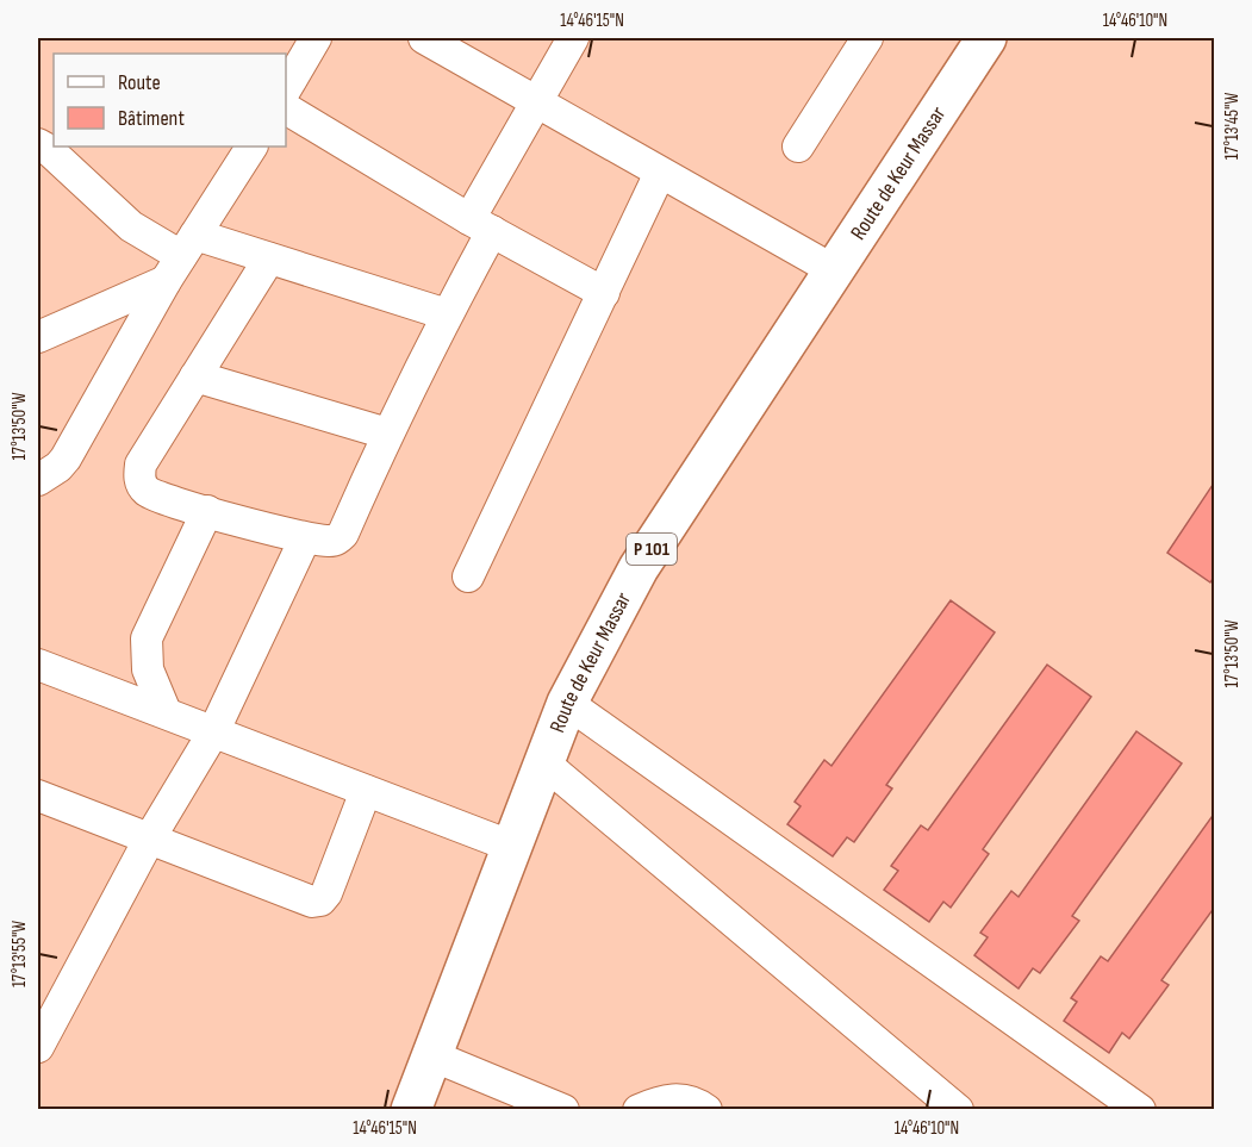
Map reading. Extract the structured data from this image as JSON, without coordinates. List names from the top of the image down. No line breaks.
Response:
{"streets":{"main road":["Route de Keur Massar","P 101"]},"legend":["Route","Bâtiment"],"coordinates":["14°46'15\"N","14°46'10\"N","17°13'45\"W","17°13'50\"W","17°13'55\"W"]}
